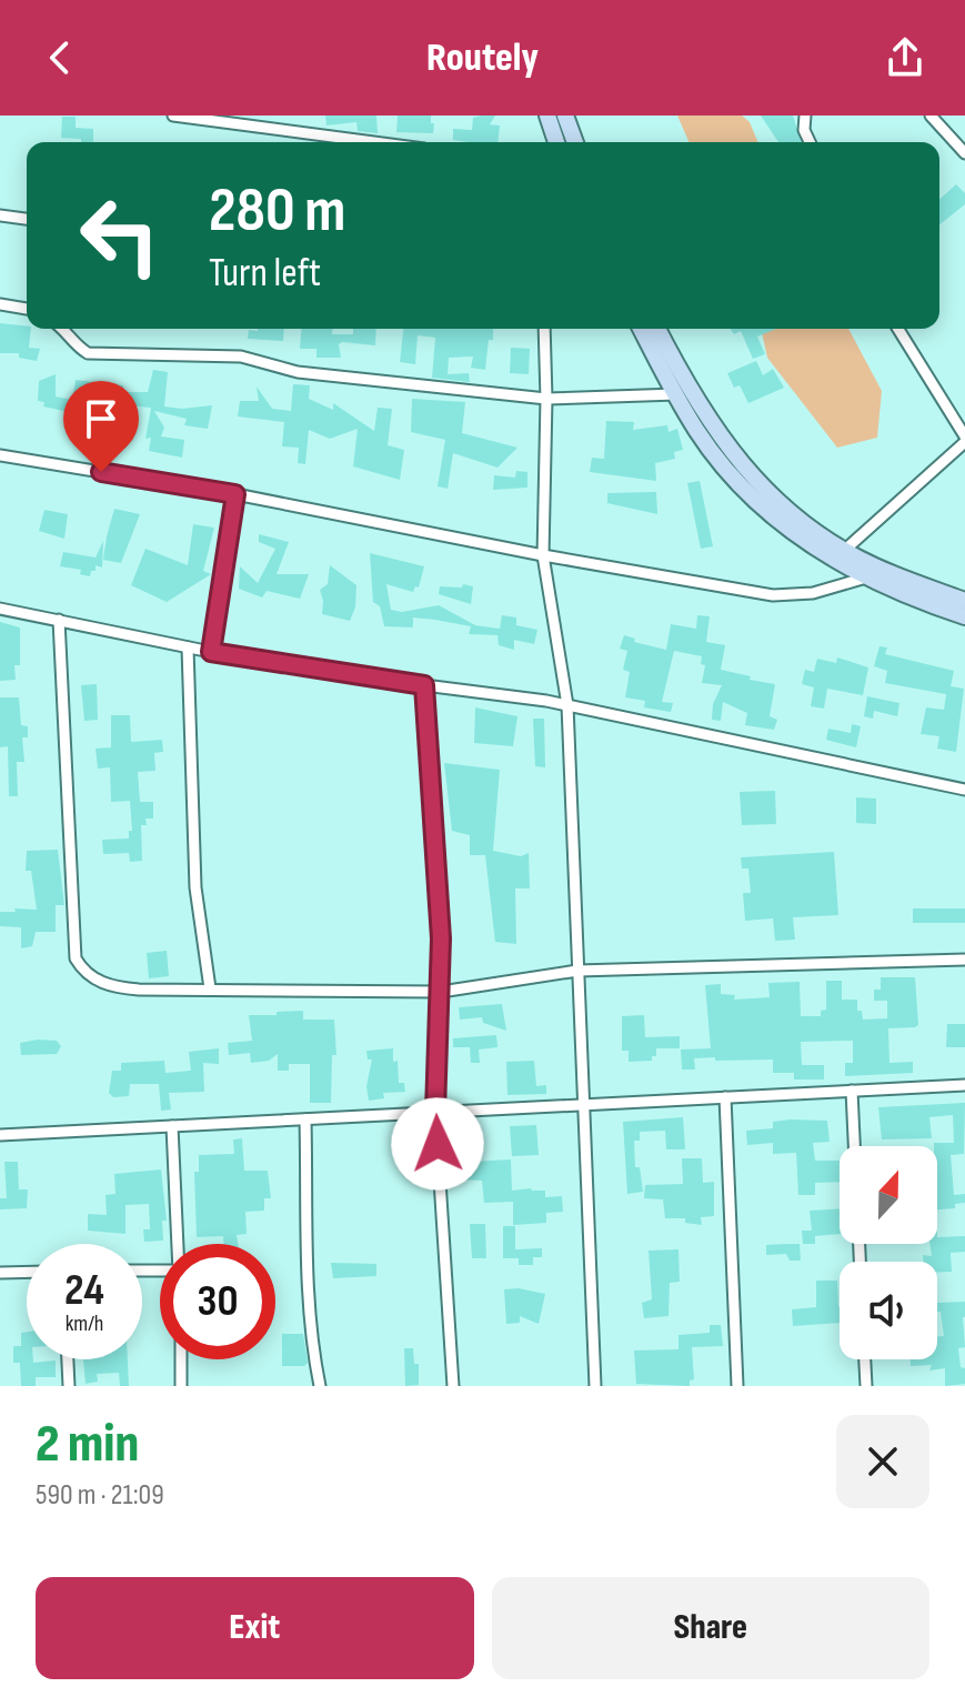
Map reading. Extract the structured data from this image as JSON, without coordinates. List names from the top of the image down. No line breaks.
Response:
{"north":"top","page":{"header":"Routely","turn":["280 m","Turn left"],"speed":"24 km/h","limit":"30","heading":["2 min","590 m · 21:09"],"buttons":["Exit","Share"]}}
